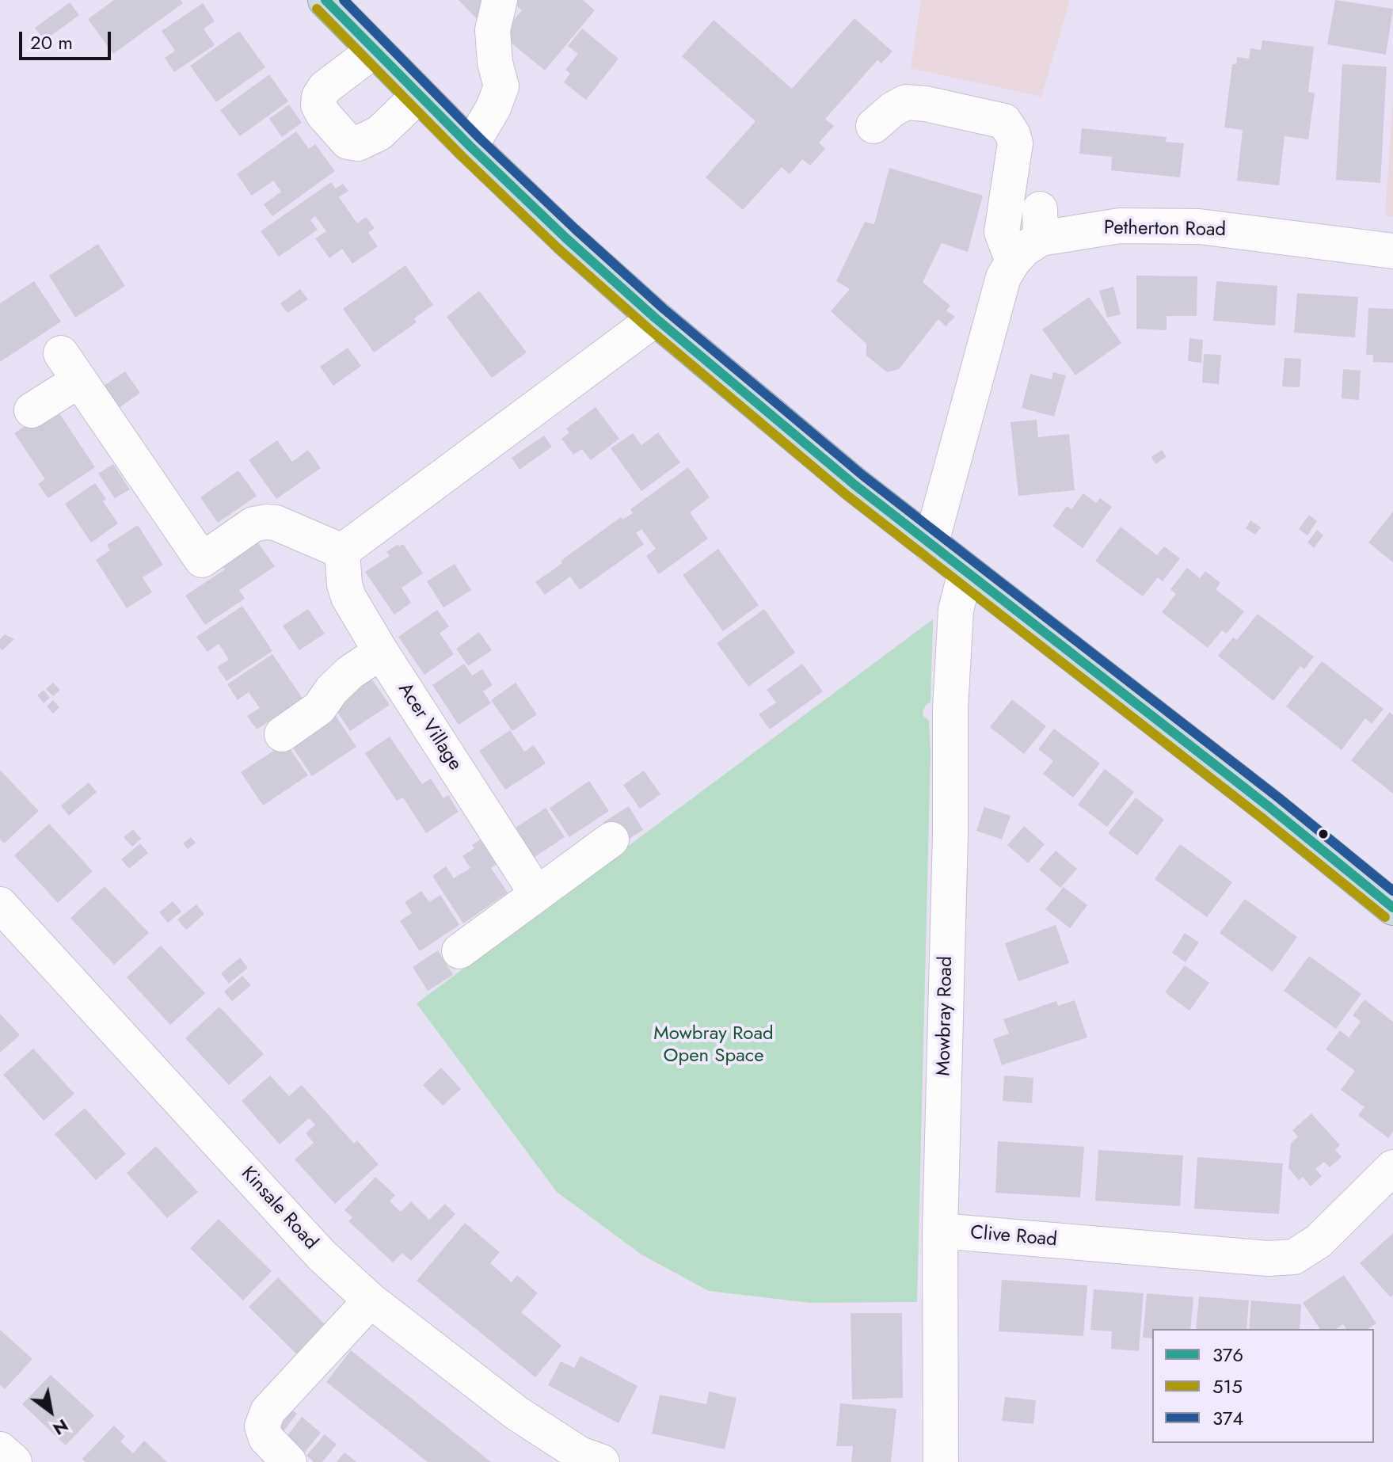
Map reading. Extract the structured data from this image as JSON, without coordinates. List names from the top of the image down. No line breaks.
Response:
{"streets":{"street":["Petherton Road","Acer Village","Mowbray Road","Kinsale Road","Clive Road"]},"crossings":[["Mowbray Road","Clive Road"]],"parks":["Mowbray Road Open Space"],"lines":["transit line 376","transit line 374","transit line 515"],"legend":["376","515","374"],"scale_bar":"20 m","north":"bottom right"}
